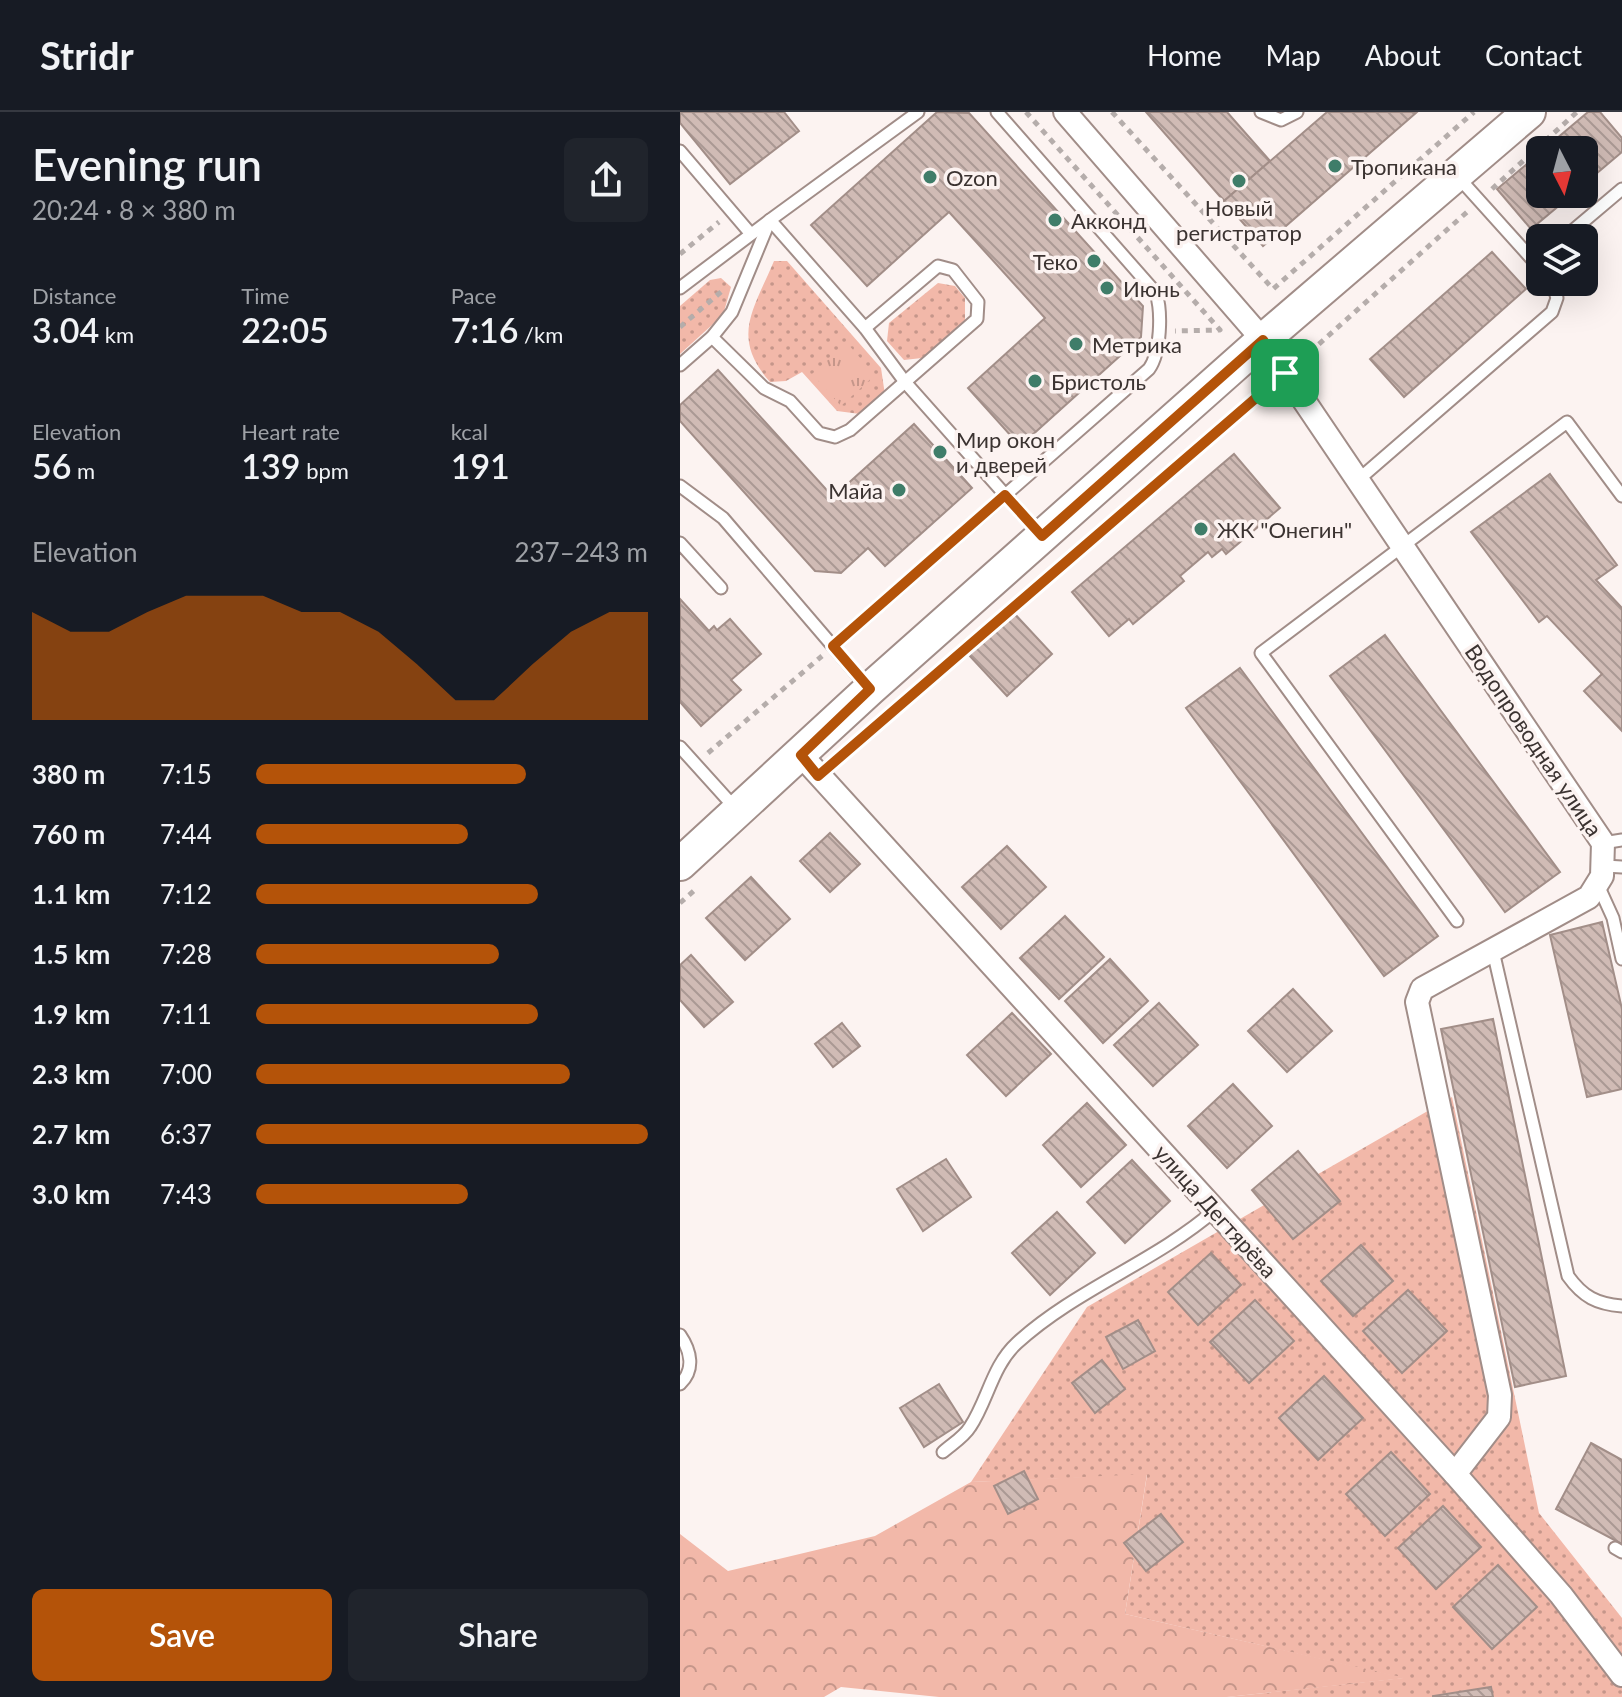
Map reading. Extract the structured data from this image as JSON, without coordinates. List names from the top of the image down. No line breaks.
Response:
{"streets":{"street":["Водопроводная улица","улица Дегтярёва"]},"places":["Тропикана","Ozon","Новый регистратор","Акконд","Теко","Июнь","Метрика","Бристоль","Мир окон и дверей","Майа","ЖК \"Онегин\""],"north":"bottom","page":{"header":"Stridr","nav":["Home","Map","About","Contact"],"heading":["Evening run","20:24 · 8 × 380 m"],"stats":[["Distance","3.04 km"],["Time","22:05"],["Pace","7:16 /km"],["Elevation","56 m"],["Heart rate","139 bpm"],["kcal","191"]],"chart":["Elevation","237–243 m"],"list":[{"name":"380 m","note":"7:15"},{"name":"760 m","note":"7:44"},{"name":"1.1 km","note":"7:12"},{"name":"1.5 km","note":"7:28"},{"name":"1.9 km","note":"7:11"},{"name":"2.3 km","note":"7:00"},{"name":"2.7 km","note":"6:37"},{"name":"3.0 km","note":"7:43"}],"buttons":["Save","Share"]}}
